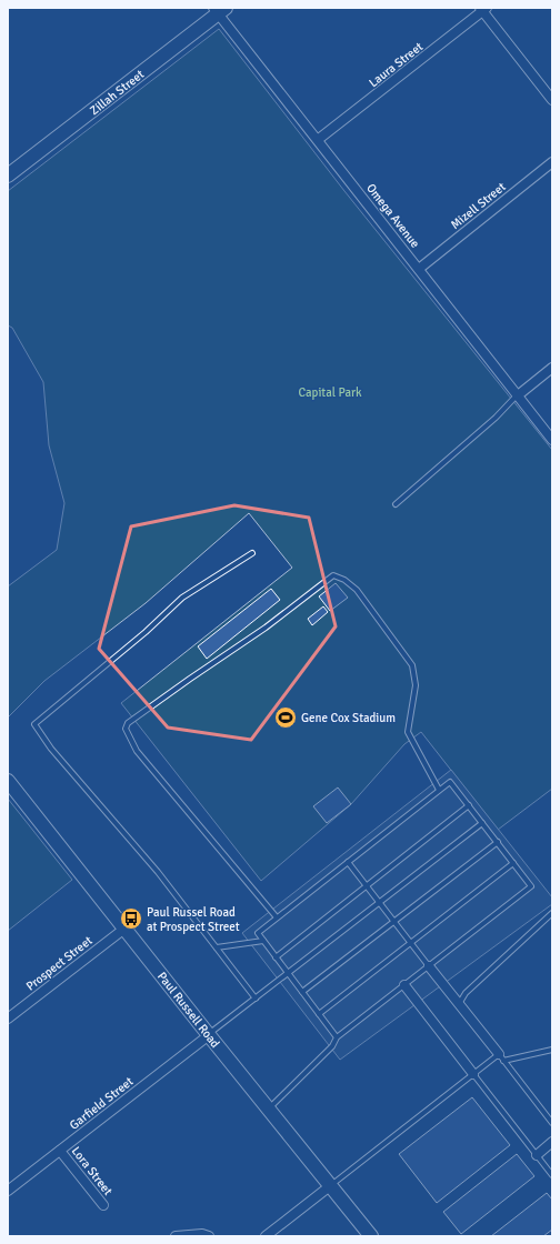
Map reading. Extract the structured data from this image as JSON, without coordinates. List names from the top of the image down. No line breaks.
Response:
{"streets":{"street":["Laura Street","Zillah Street","Mizell Street","Omega Avenue","Prospect Street","Paul Russell Road","Garfield Street","Lora Street"]},"crossings":[["Laura Street","Omega Avenue"],["Zillah Street","Omega Avenue"],["Mizell Street","Omega Avenue"],["Prospect Street","Paul Russell Road"],["Paul Russell Road","Garfield Street"],["Garfield Street","Lora Street"]],"parks":["Capital Park"],"places":{"sports":["Gene Cox Stadium"],"bus stop":["Paul Russel Road at Prospect Street"]}}
